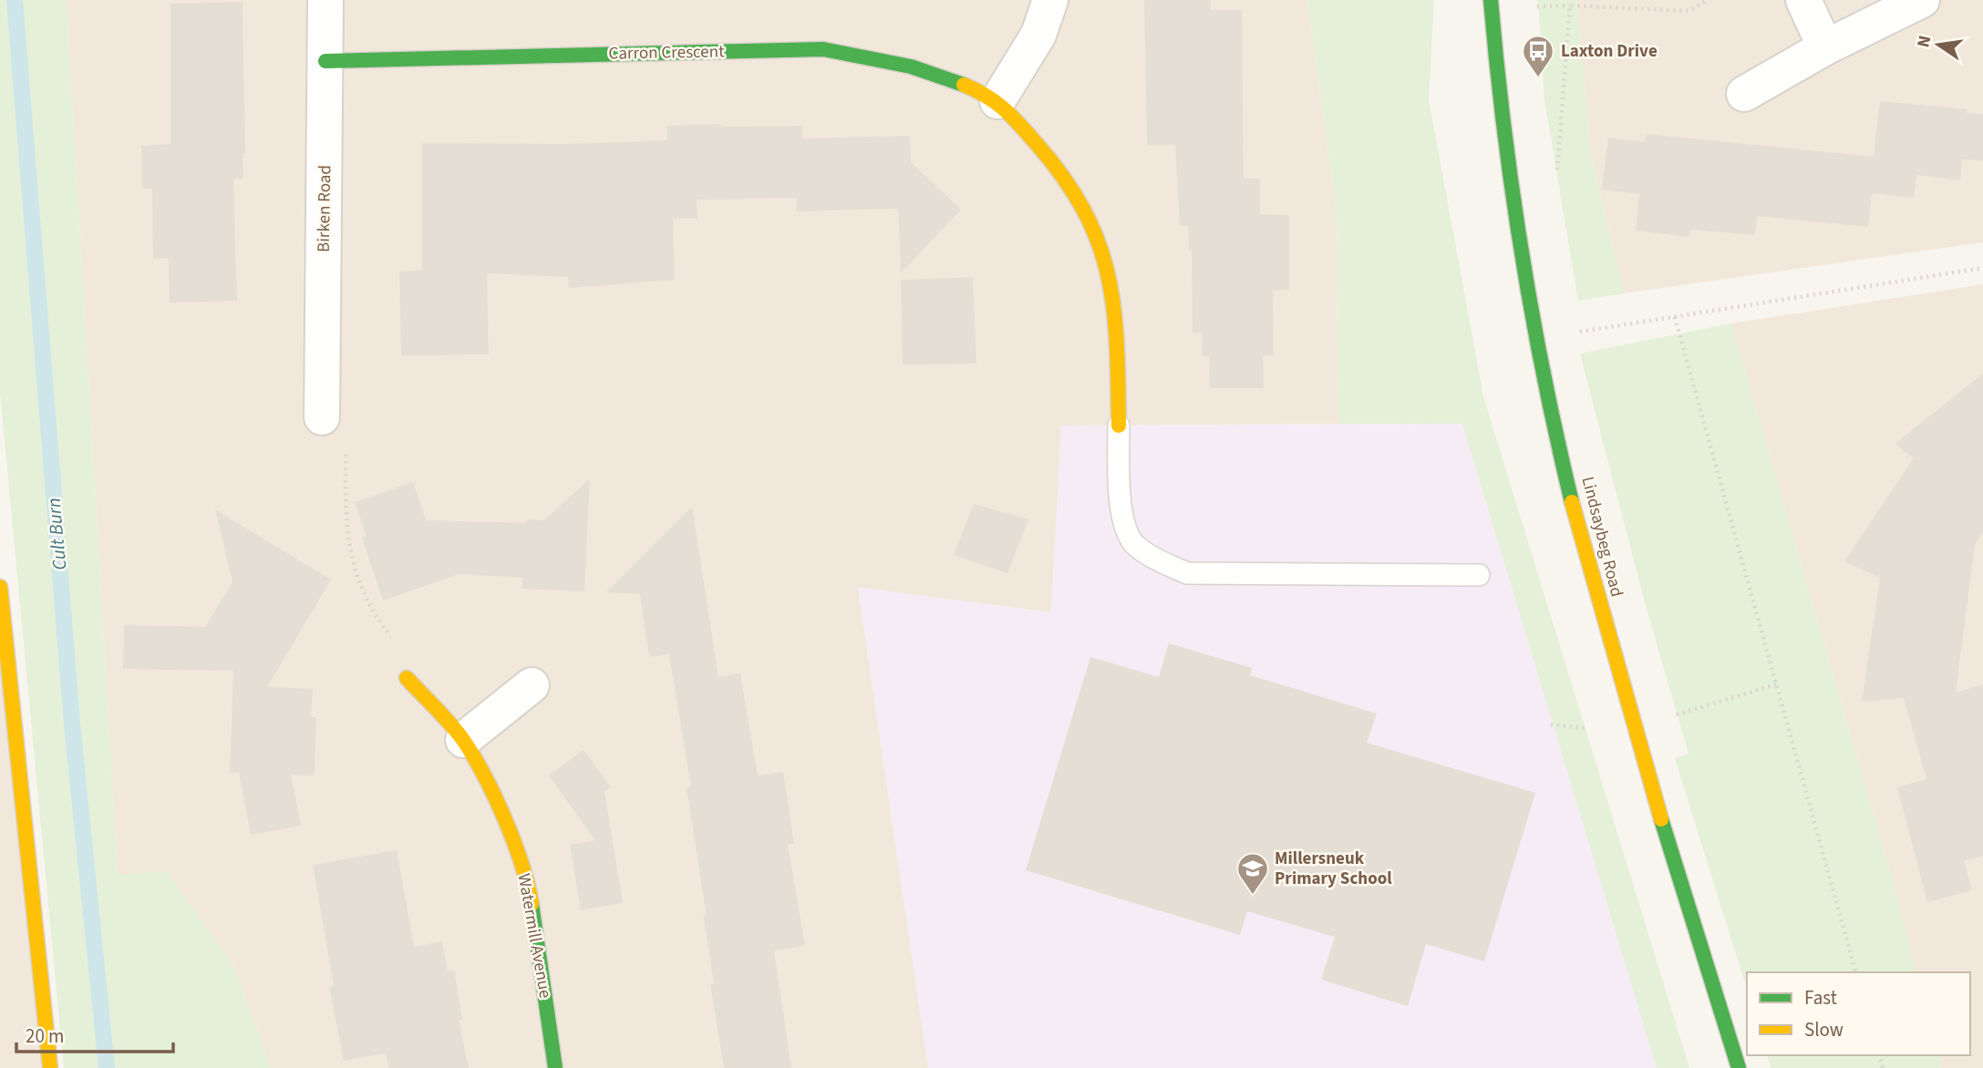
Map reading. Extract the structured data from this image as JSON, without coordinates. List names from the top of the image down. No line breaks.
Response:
{"streets":{"street":["Carron Crescent","Birken Road","Lindsaybeg Road","Watermill Avenue"]},"crossings":[["Carron Crescent","Birken Road"]],"water":["Cult Burn"],"places":{"bus stop":["Laxton Drive"],"school or university":["Millersneuk Primary School"]},"legend":["Fast","Slow"],"scale_bar":"20 m","north":"left"}
